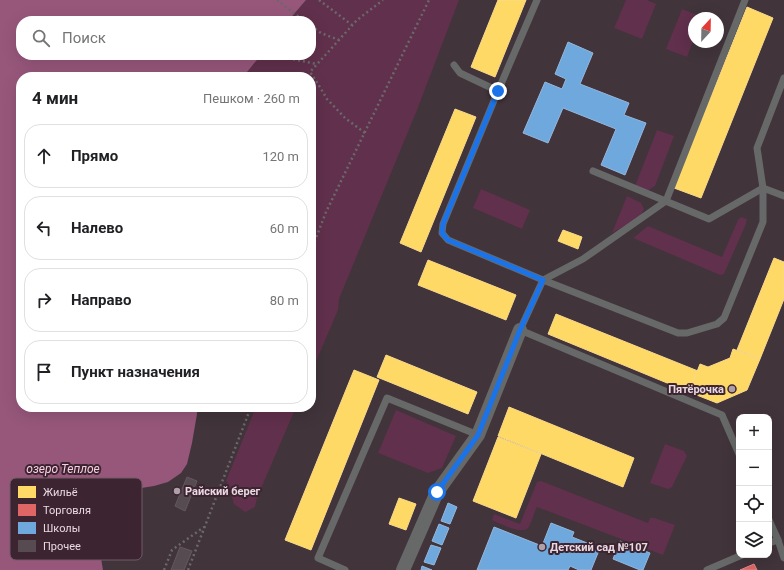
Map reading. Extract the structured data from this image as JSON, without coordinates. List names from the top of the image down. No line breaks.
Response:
{"water":["озеро Теплое"],"places":["Пятёрочка","Райский берег","Детский сад №107"],"legend":["Жильё","Торговля","Школы","Прочее"],"north":"top","page":{"search":"Поиск","heading":["4 мин","Пешком · 260 m"],"list":[["Прямо","120 m"],["Налево","60 m"],["Направо","80 m"],"Пункт назначения"],"map_buttons":["+","−"]}}
